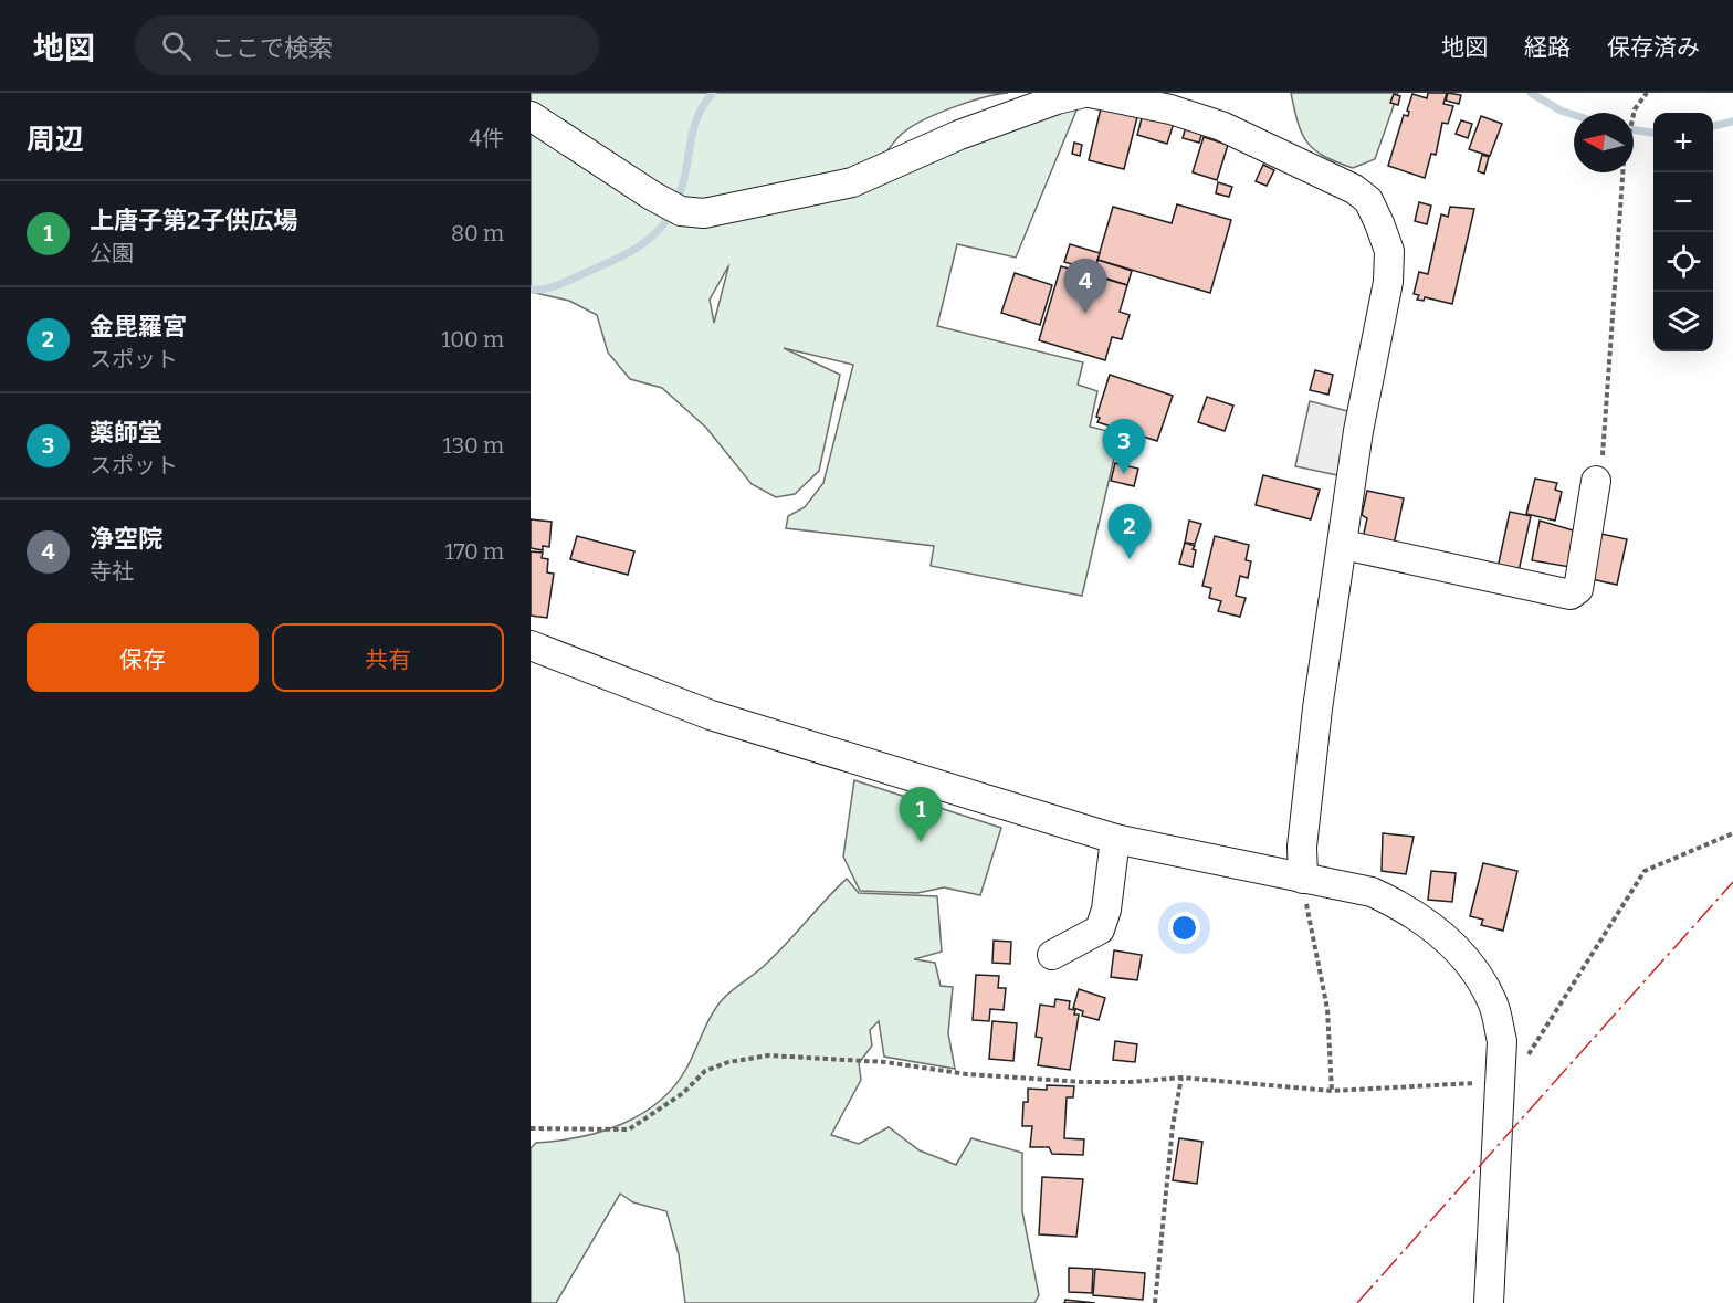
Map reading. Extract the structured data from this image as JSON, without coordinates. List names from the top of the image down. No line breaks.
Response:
{"north":"left","page":{"header":"地図","search":"ここで検索","nav":["地図","経路","保存済み"],"heading":["周辺","4件"],"map_buttons":["+","−"],"list":[{"mark":"1","name":"上唐子第2子供広場","note":"公園","value":"80 m"},{"mark":"2","name":"金毘羅宮","note":"スポット","value":"100 m"},{"mark":"3","name":"薬師堂","note":"スポット","value":"130 m"},{"mark":"4","name":"浄空院","note":"寺社","value":"170 m"}],"pins":["4","3","2","1"],"buttons":["保存","共有"]}}
